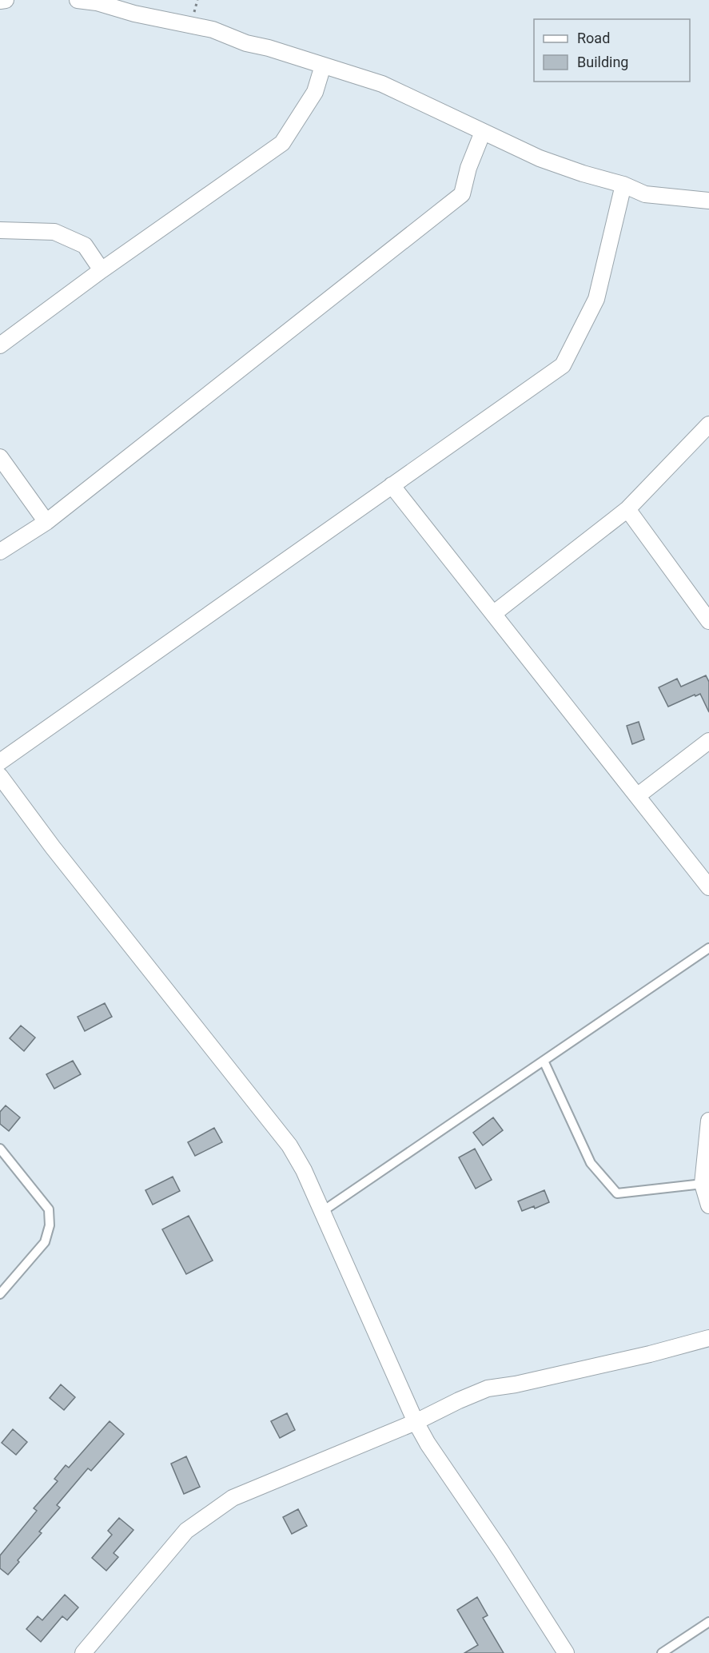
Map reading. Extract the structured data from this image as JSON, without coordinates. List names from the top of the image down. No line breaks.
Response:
{"legend":["Road","Building"]}
